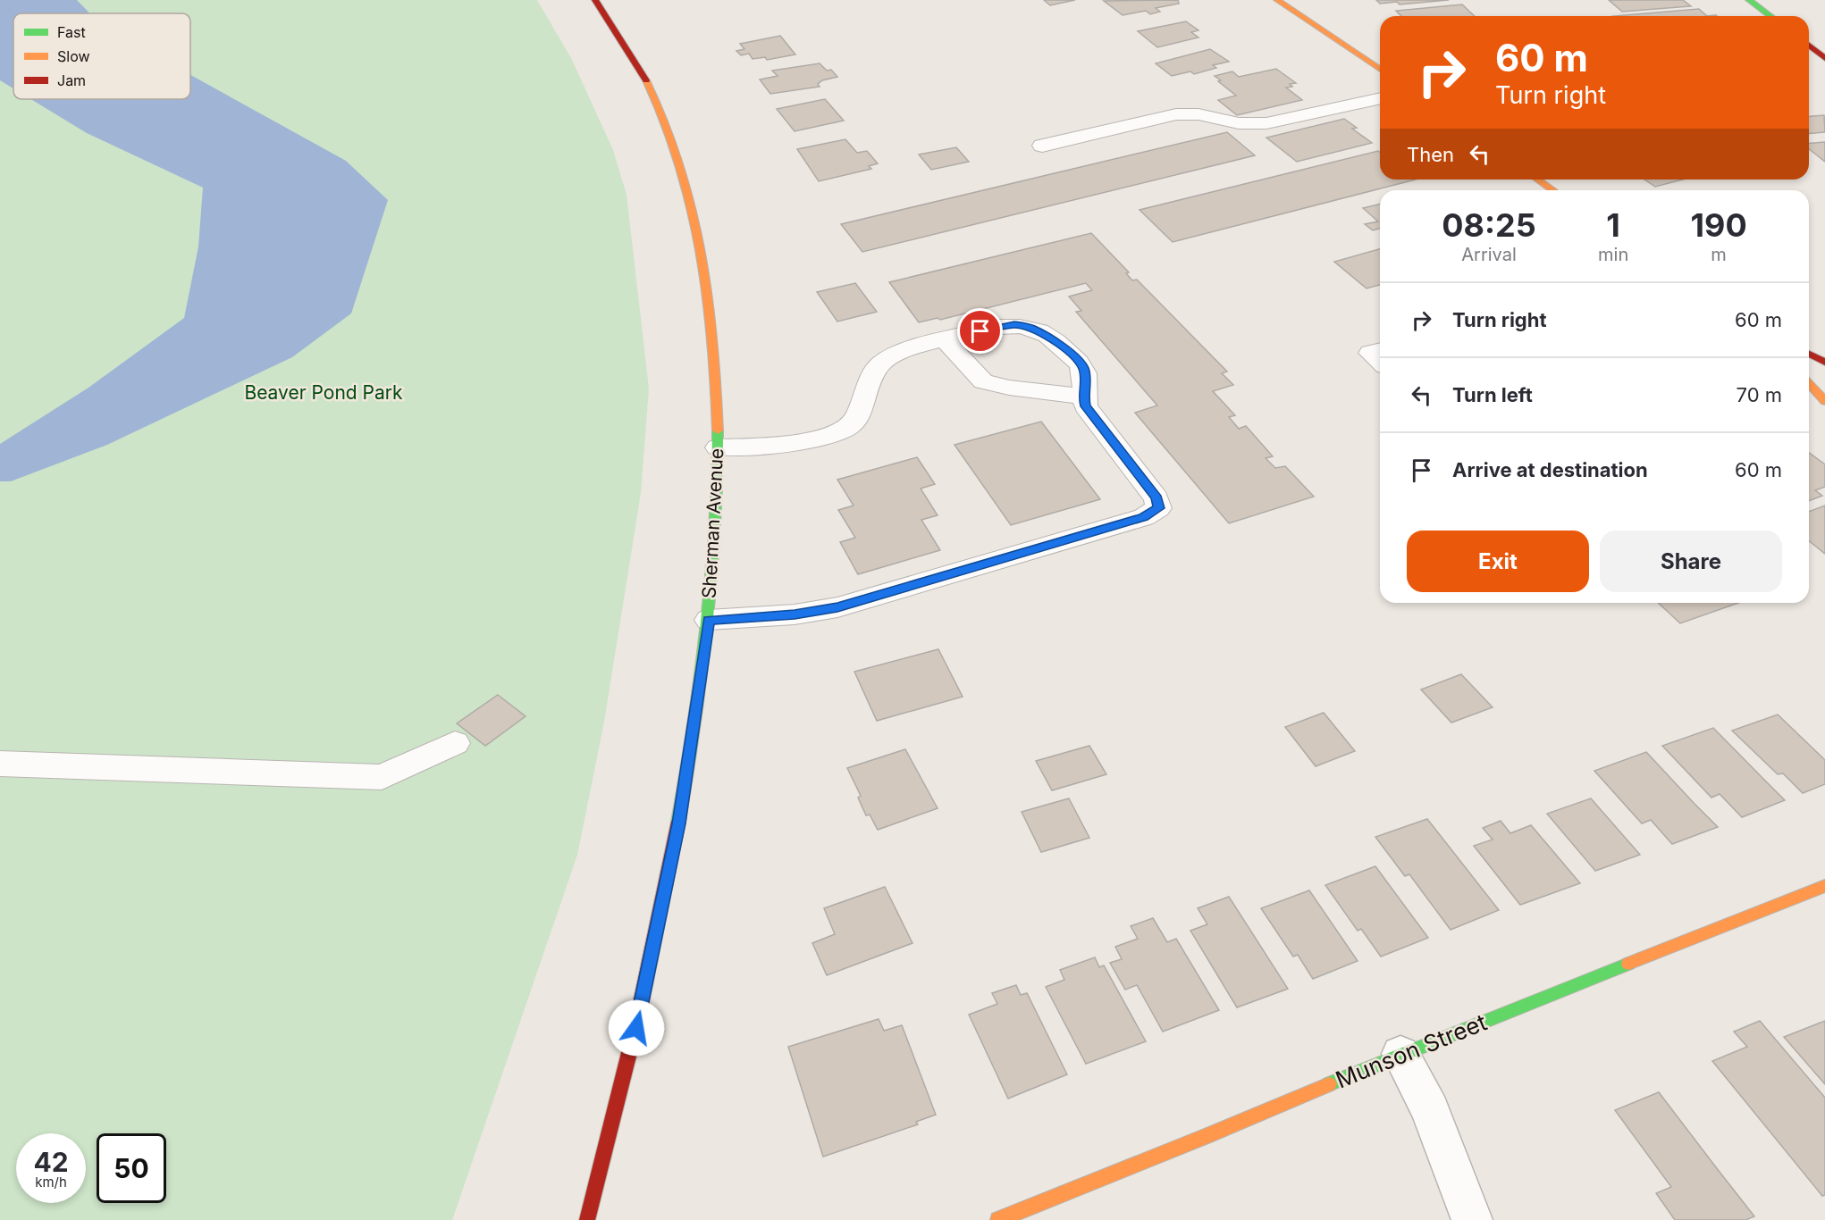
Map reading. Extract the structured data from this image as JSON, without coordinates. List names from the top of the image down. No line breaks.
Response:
{"streets":{"main road":["Sherman Avenue","Munson Street"]},"parks":["Beaver Pond Park"],"legend":["Fast","Slow","Jam"],"page":{"turn":["60 m","Turn right"],"then":"Then","eta":["08:25","Arrival","1","min","190","m"],"list":[{"name":"Turn right","value":"60 m"},{"name":"Turn left","value":"70 m"},{"name":"Arrive at destination","value":"60 m"}],"buttons":["Exit","Share"],"speed":"42 km/h","limit":"50"}}
